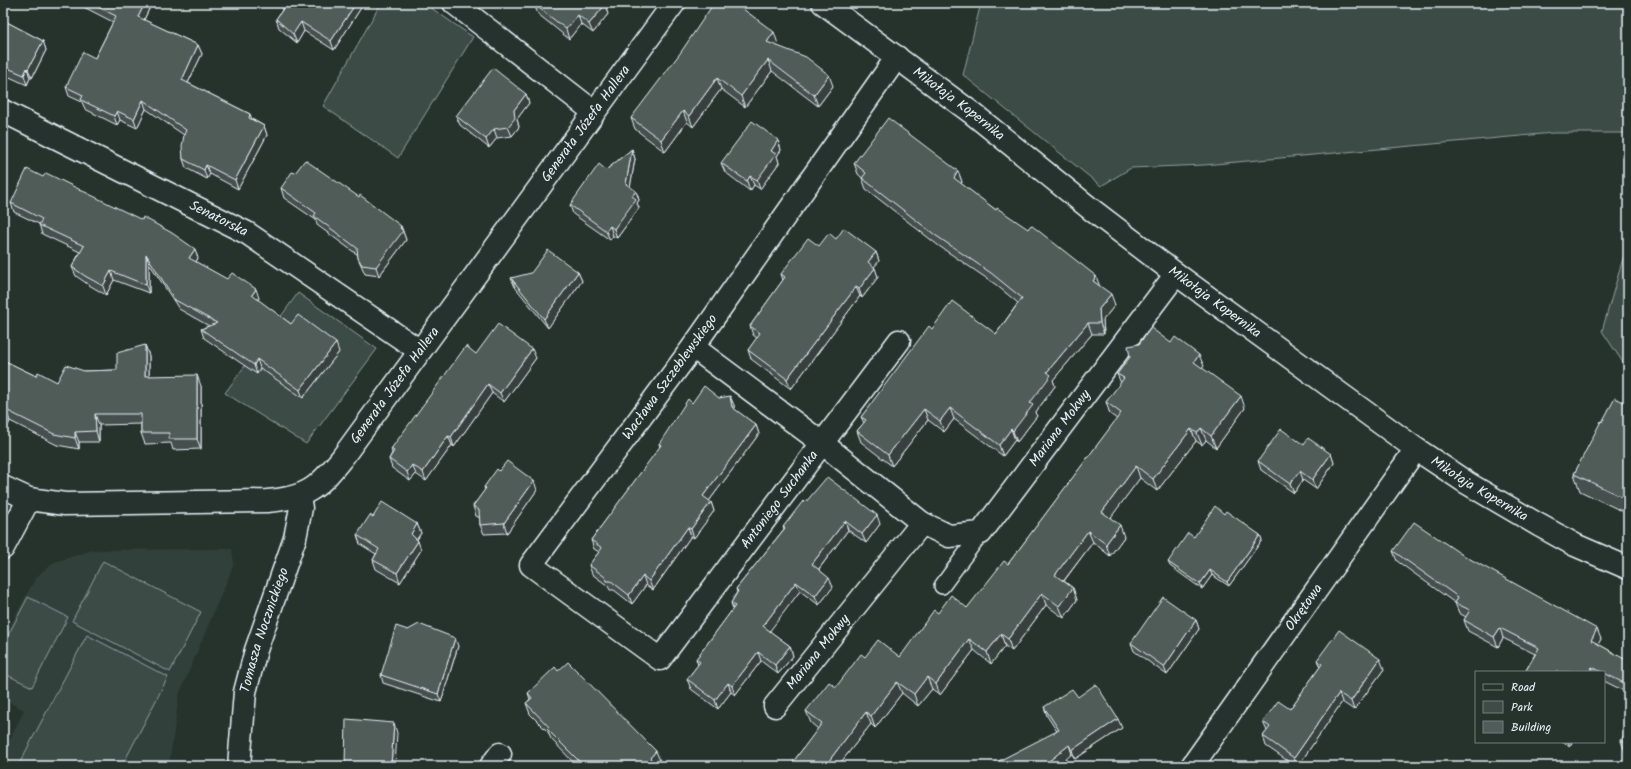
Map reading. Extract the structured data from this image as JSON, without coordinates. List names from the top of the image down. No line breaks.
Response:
{"streets":{"street":["Mikołaja Kopernika","Generała Józefa Hallera","Senatorska","Wacława Szczeblewskiego","Mariana Mokwy","Antoniego Suchanka","Okrętowa","Tomasza Nocznickiego"]},"crossings":[["Mikołaja Kopernika","Wacława Szczeblewskiego"],["Mikołaja Kopernika","Mariana Mokwy"],["Mikołaja Kopernika","Okrętowa"],["Generała Józefa Hallera","Senatorska"],["Generała Józefa Hallera","Tomasza Nocznickiego"],["Wacława Szczeblewskiego","Antoniego Suchanka"]],"legend":["Road","Park","Building"]}
